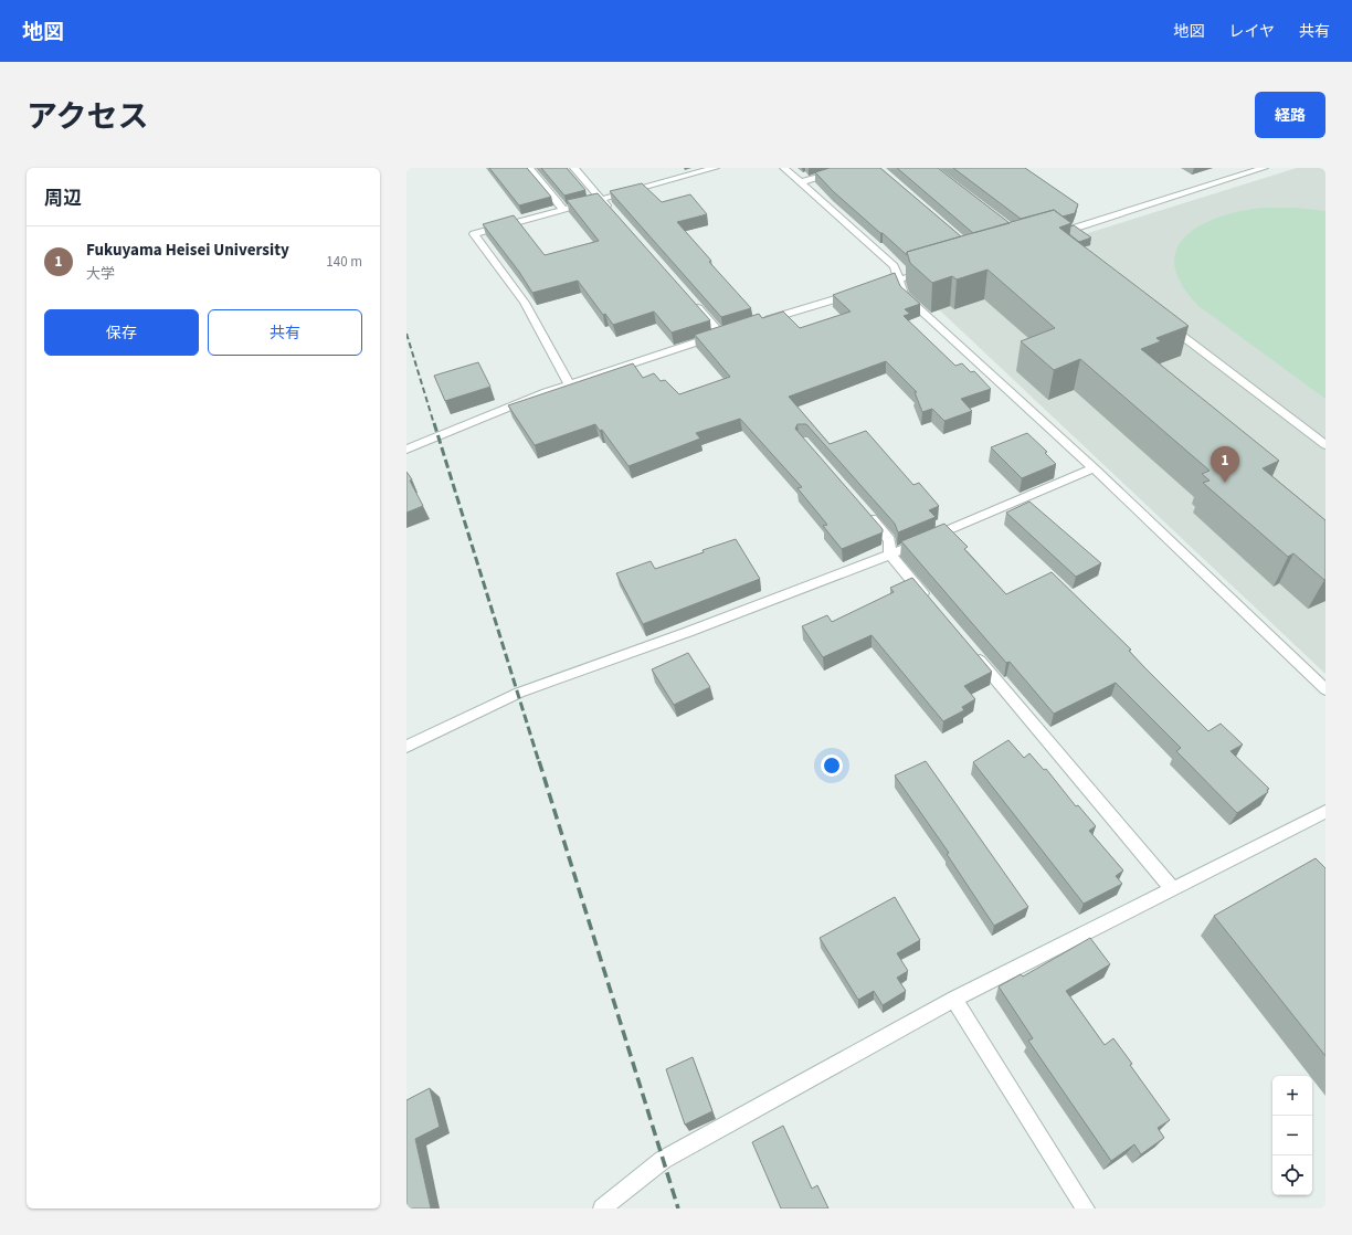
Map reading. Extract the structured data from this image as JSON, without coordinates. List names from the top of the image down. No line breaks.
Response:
{"page":{"header":"地図","nav":["地図","レイヤ","共有"],"title":"アクセス","buttons":["経路",["保存","共有"]],"heading":"周辺","list":[{"mark":"1","name":"Fukuyama Heisei University","note":"大学","value":"140 m"}],"pins":"1","map_buttons":["+","−"]}}
